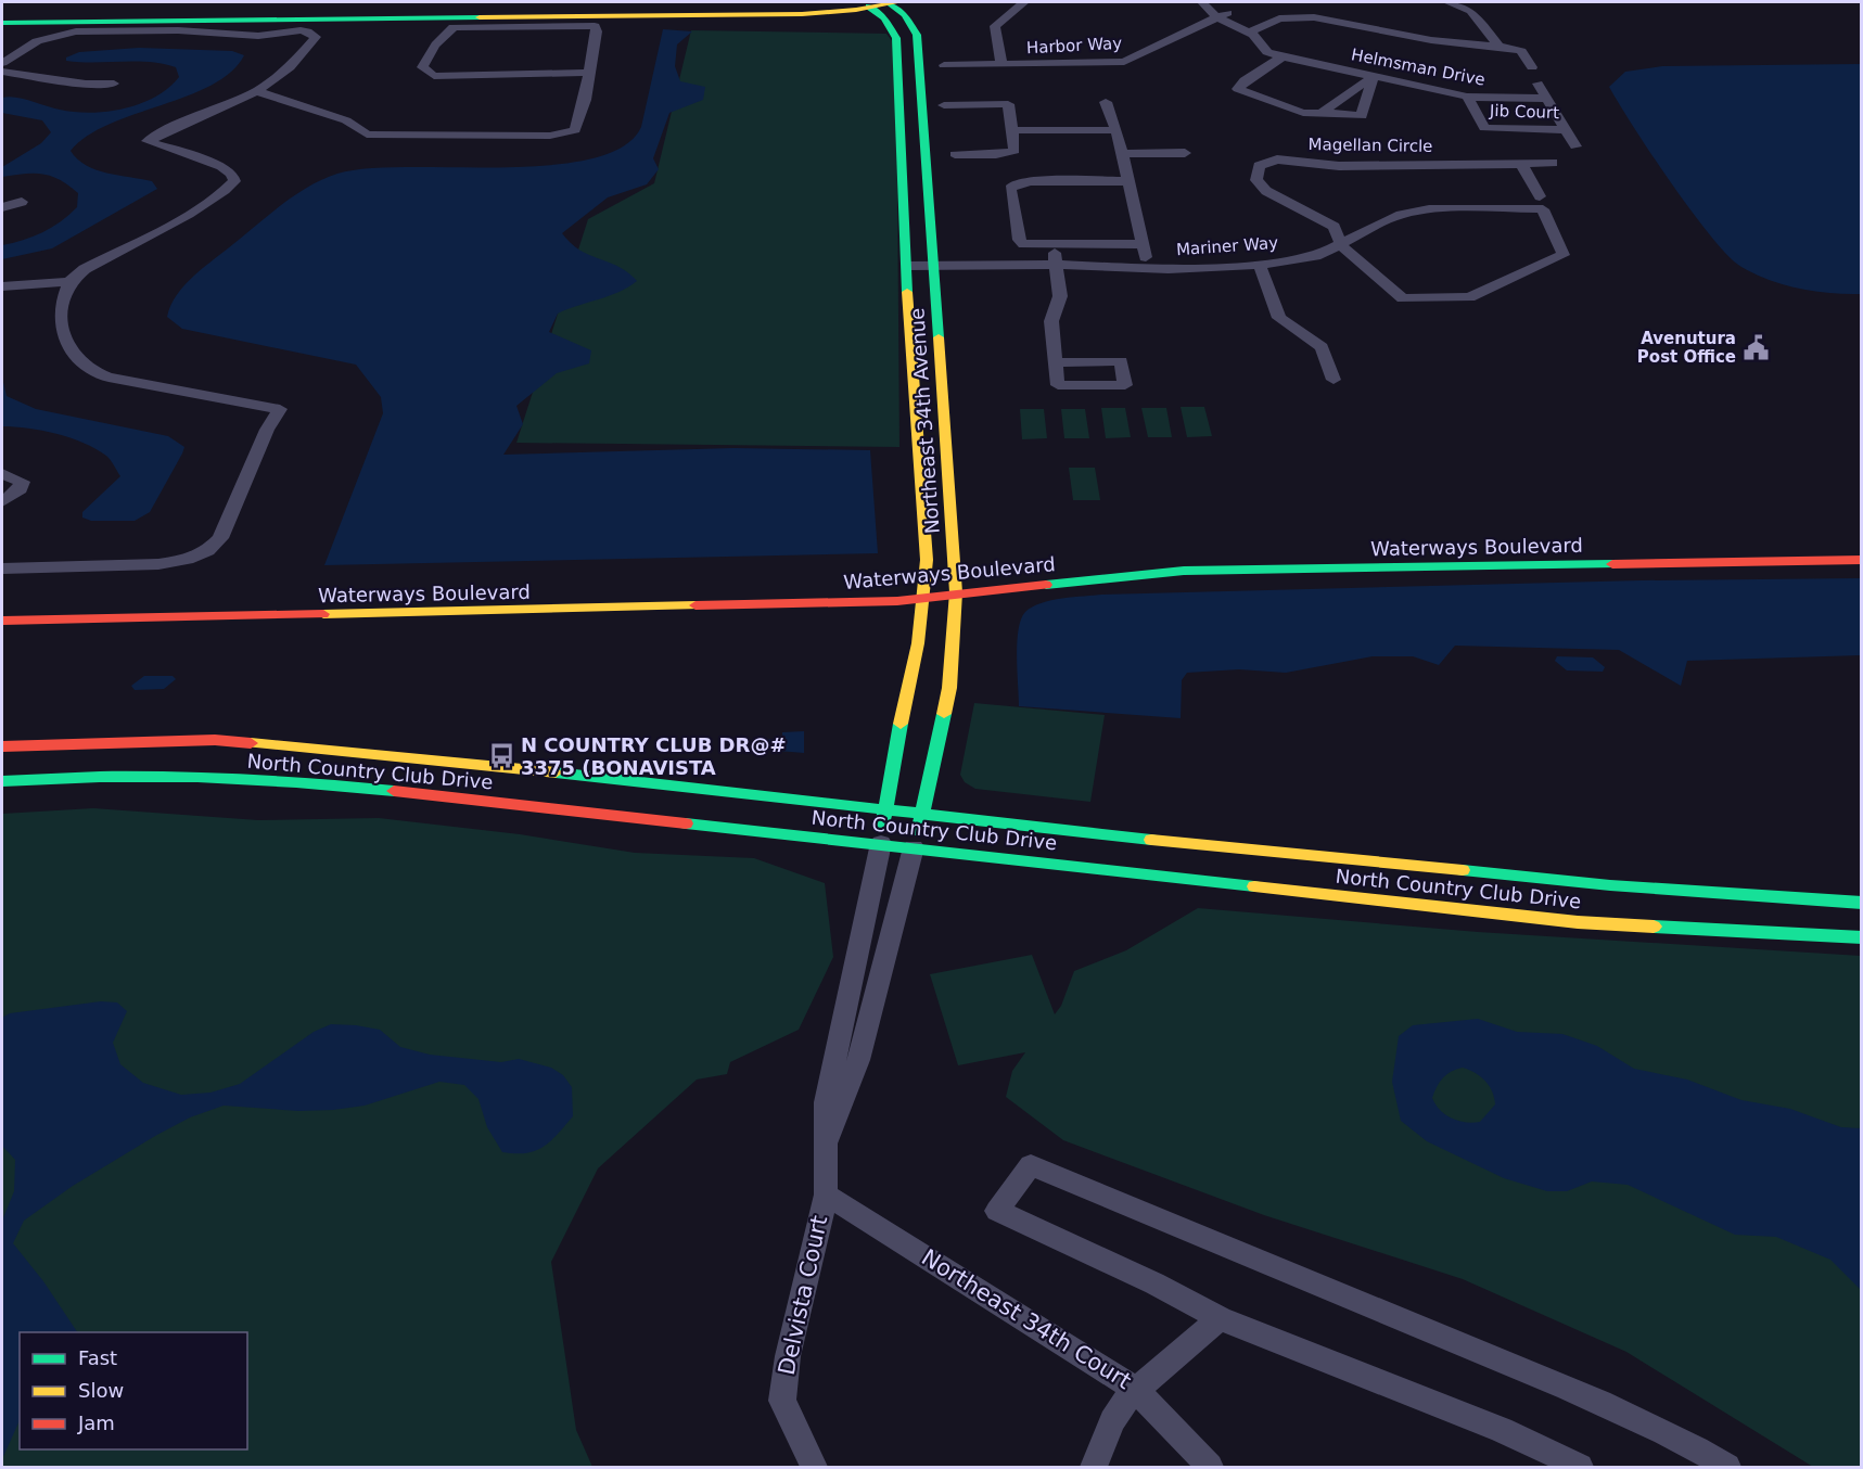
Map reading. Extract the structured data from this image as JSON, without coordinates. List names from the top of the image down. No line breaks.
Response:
{"streets":{"street":["Harbor Way","Helmsman Drive","Jib Court","Magellan Circle","Mariner Way","Northeast 34th Avenue","Waterways Boulevard","North Country Club Drive","Delvista Court","Northeast 34th Court"]},"crossings":[["Helmsman Drive","Jib Court"],["Magellan Circle","Mariner Way"],["Mariner Way","Northeast 34th Avenue"],["Northeast 34th Avenue","Waterways Boulevard"],["Northeast 34th Avenue","North Country Club Drive"],["Delvista Court","Northeast 34th Court"]],"places":{"public building":["Avenutura Post Office"],"bus stop":["N COUNTRY CLUB DR@# 3375 (BONAVISTA"]},"legend":["Fast","Slow","Jam"]}
